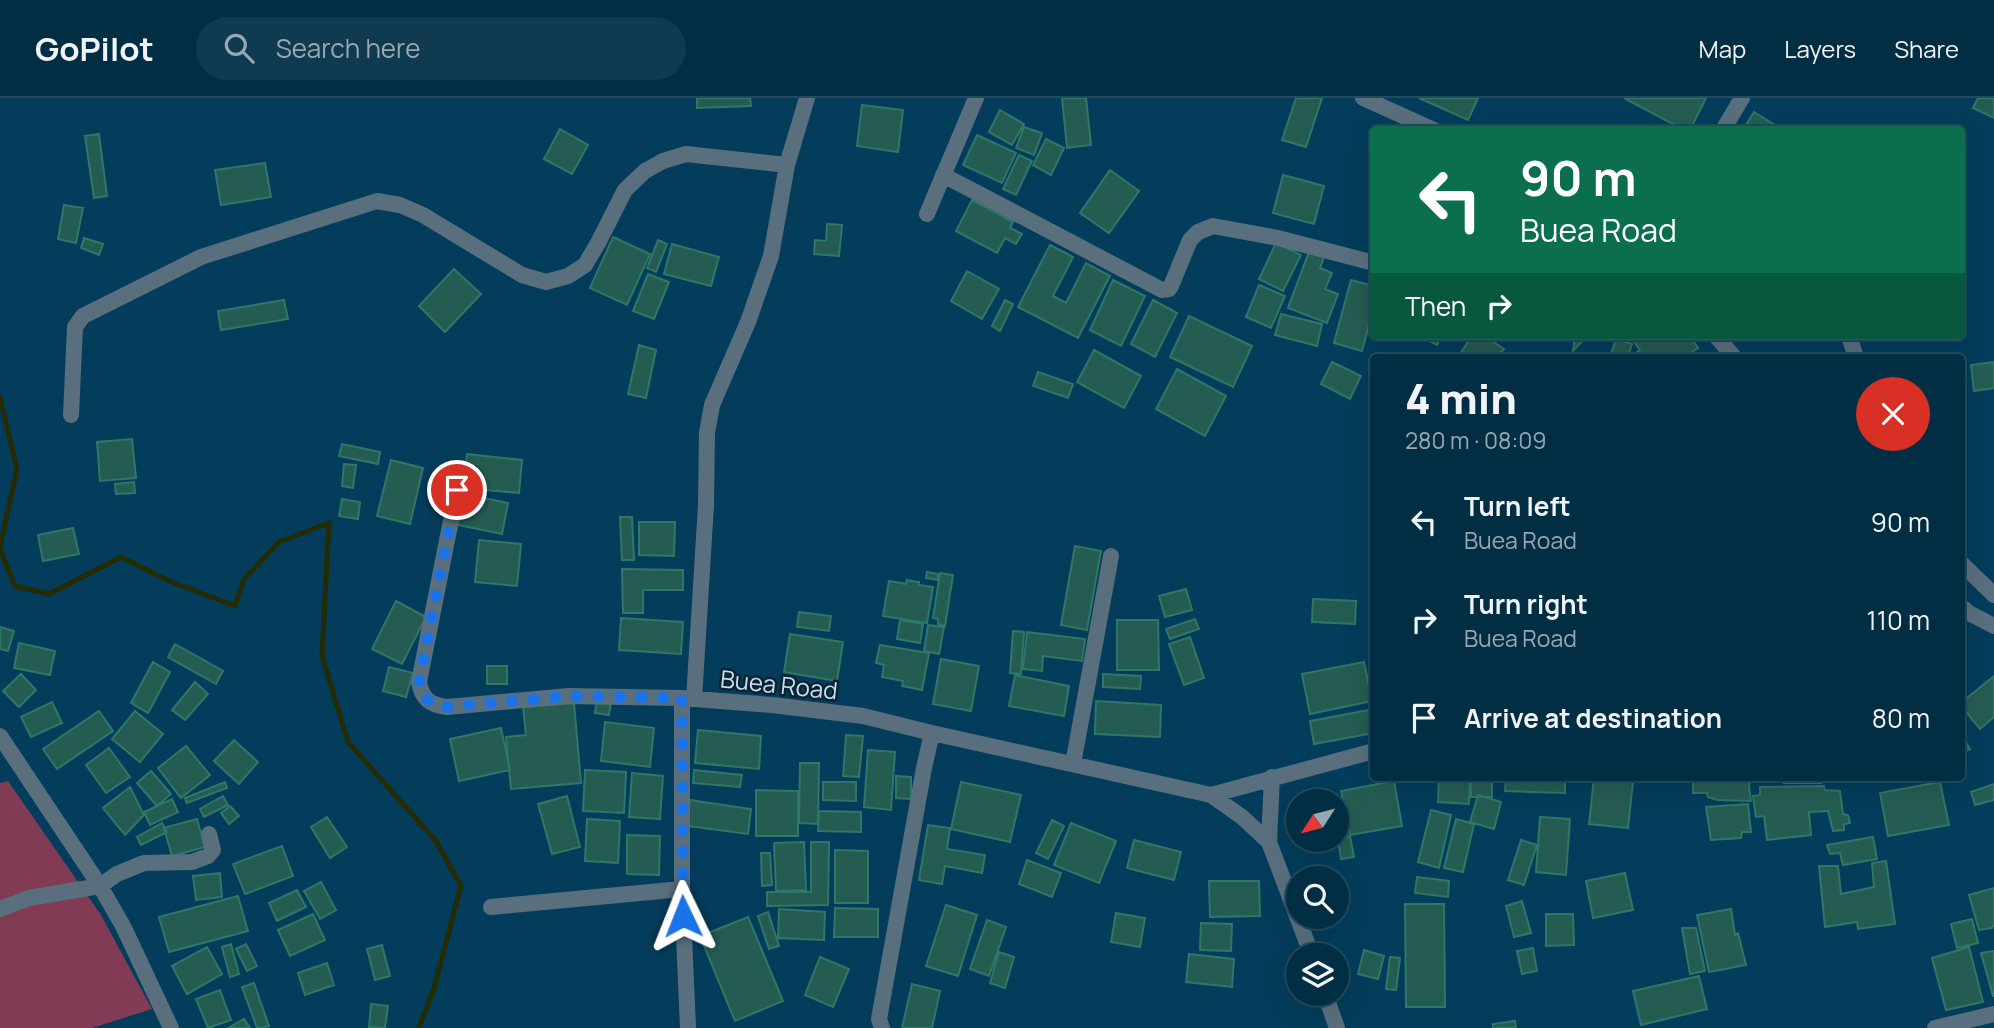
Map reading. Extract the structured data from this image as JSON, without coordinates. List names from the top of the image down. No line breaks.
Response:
{"streets":{"street":["Buea Road"]},"north":"bottom left","page":{"header":"GoPilot","search":"Search here","nav":["Map","Layers","Share"],"turn":["90 m","Buea Road"],"then":"Then","heading":["4 min","280 m · 08:09"],"list":[{"name":"Turn left","note":"Buea Road","value":"90 m"},{"name":"Turn right","note":"Buea Road","value":"110 m"},{"name":"Arrive at destination","value":"80 m"}]}}
